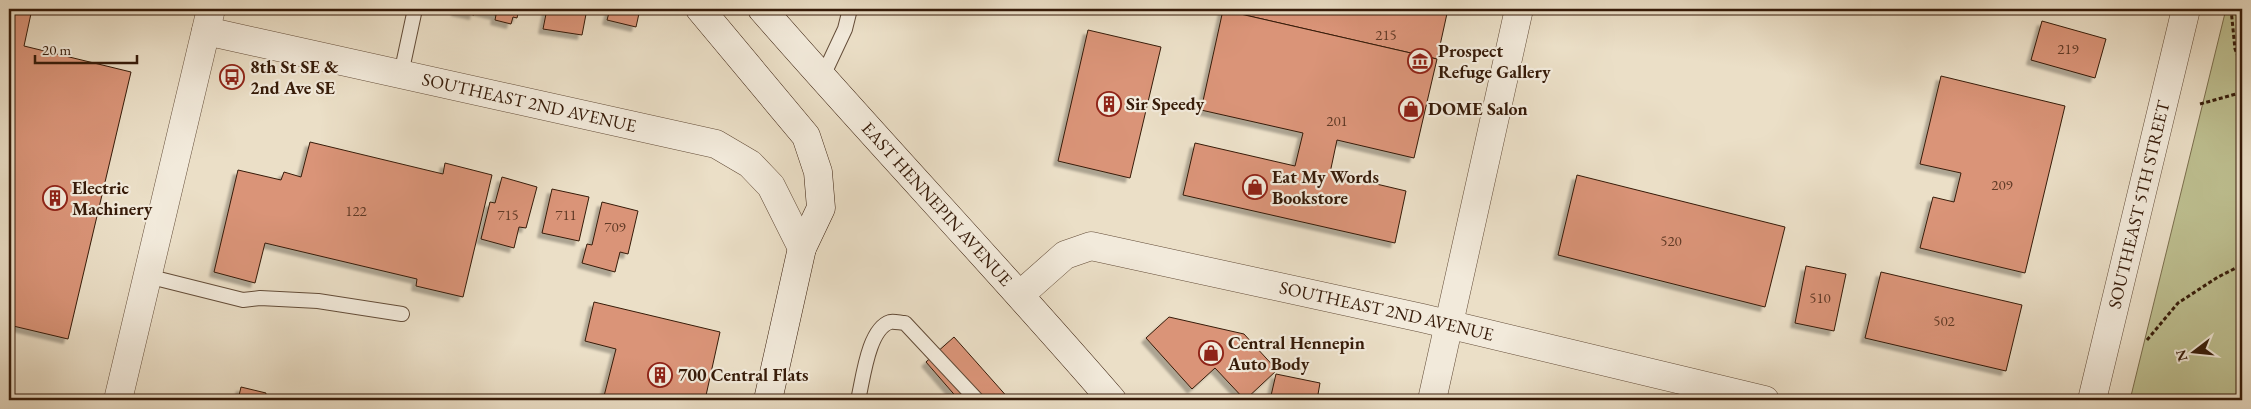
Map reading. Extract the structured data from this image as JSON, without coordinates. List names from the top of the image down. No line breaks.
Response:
{"streets":{"street":["SOUTHEAST 2ND AVENUE","EAST HENNEPIN AVENUE","SOUTHEAST 5TH STREET"]},"crossings":[["SOUTHEAST 2ND AVENUE","EAST HENNEPIN AVENUE"]],"places":{"museum":["Prospect Refuge Gallery"],"bus stop":["8th St SE & 2nd Ave SE"],"building":["Sir Speedy","Electric Machinery","700 Central Flats"],"shop":["DOME Salon","Eat My Words Bookstore","Central Hennepin Auto Body"]},"house_numbers":["215","219","201","209","122","715","711","709","520","510","502"],"scale_bar":"20 m","north":"left"}
